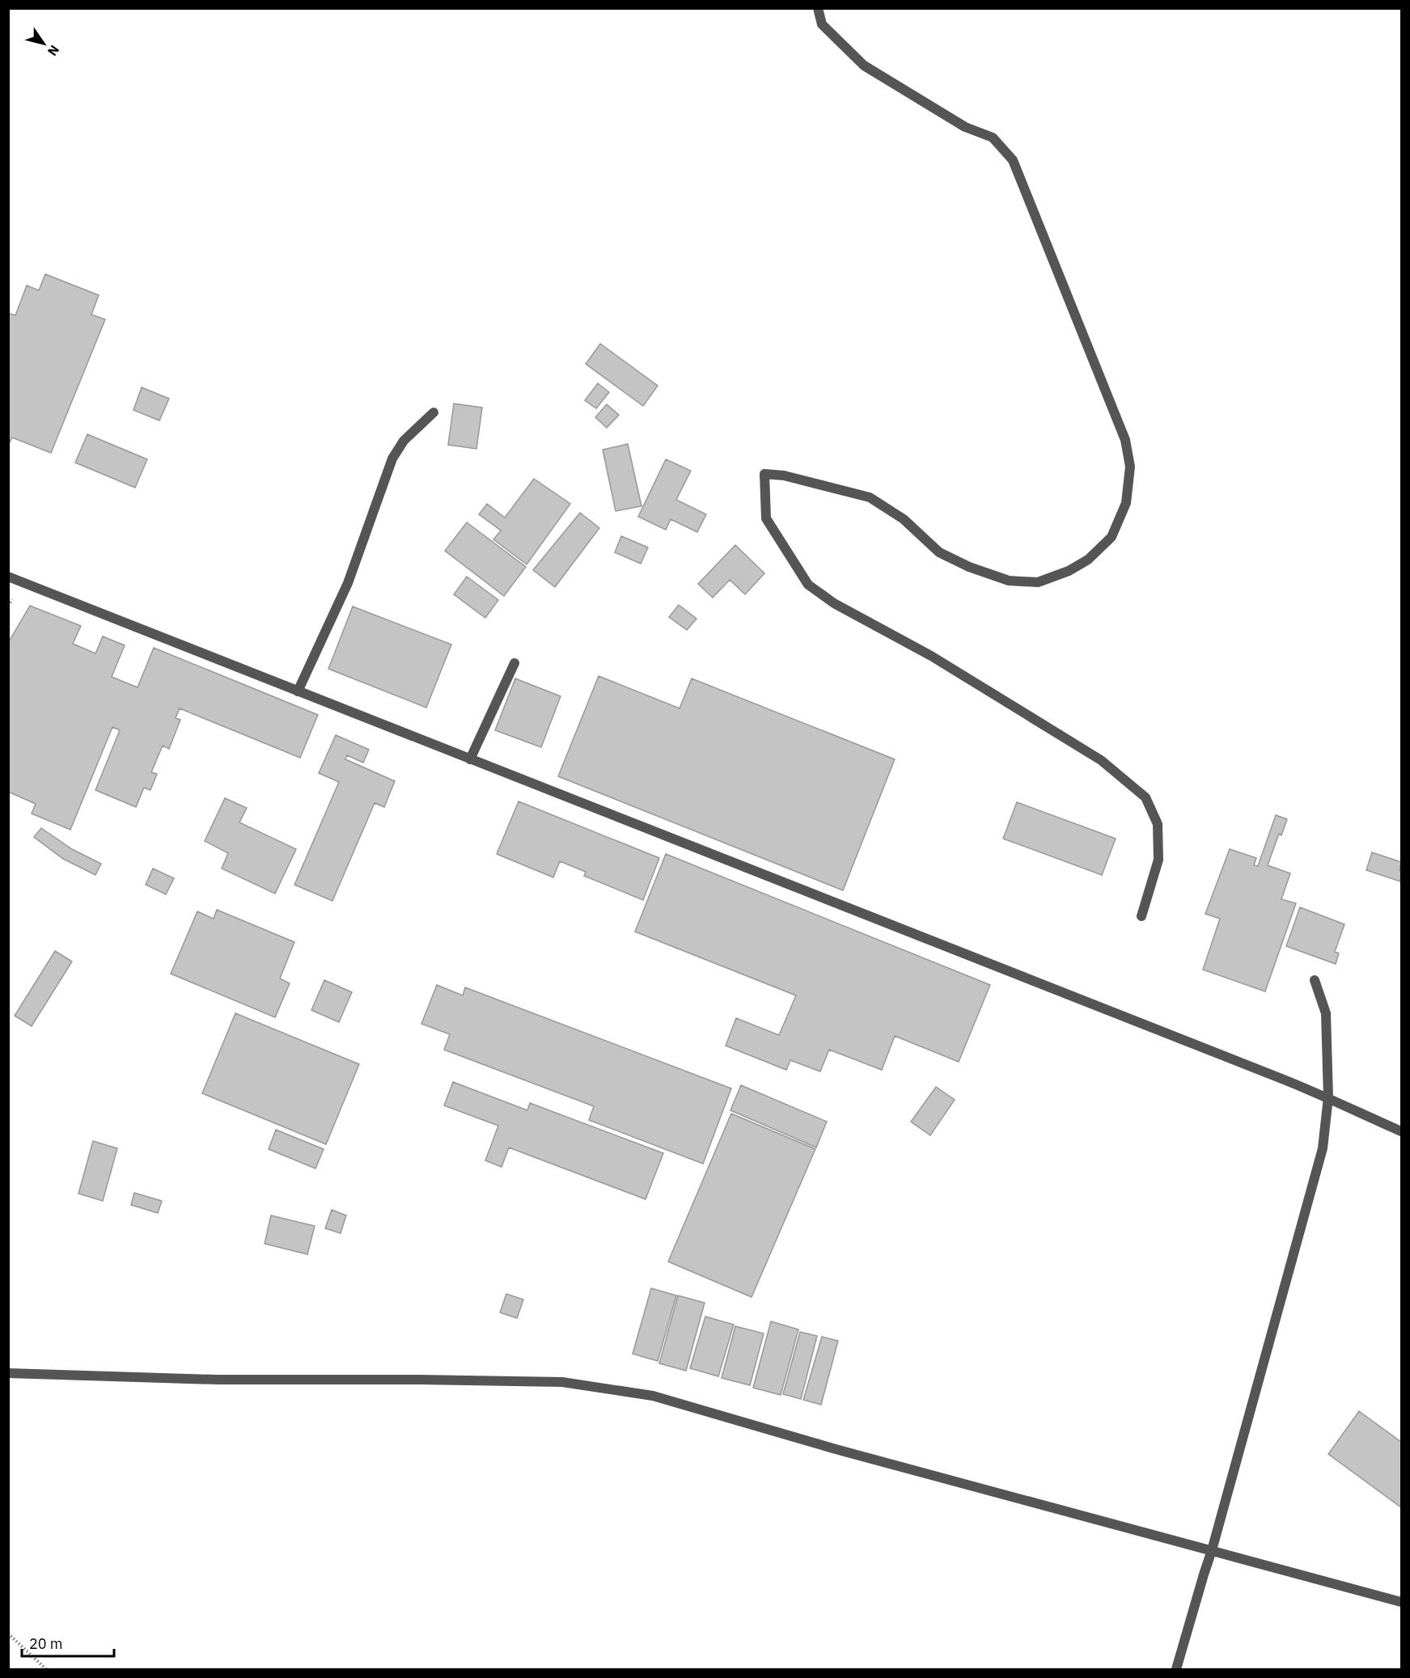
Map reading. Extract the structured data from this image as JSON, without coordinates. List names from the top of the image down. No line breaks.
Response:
{"scale_bar":"20 m","north":"bottom right"}
